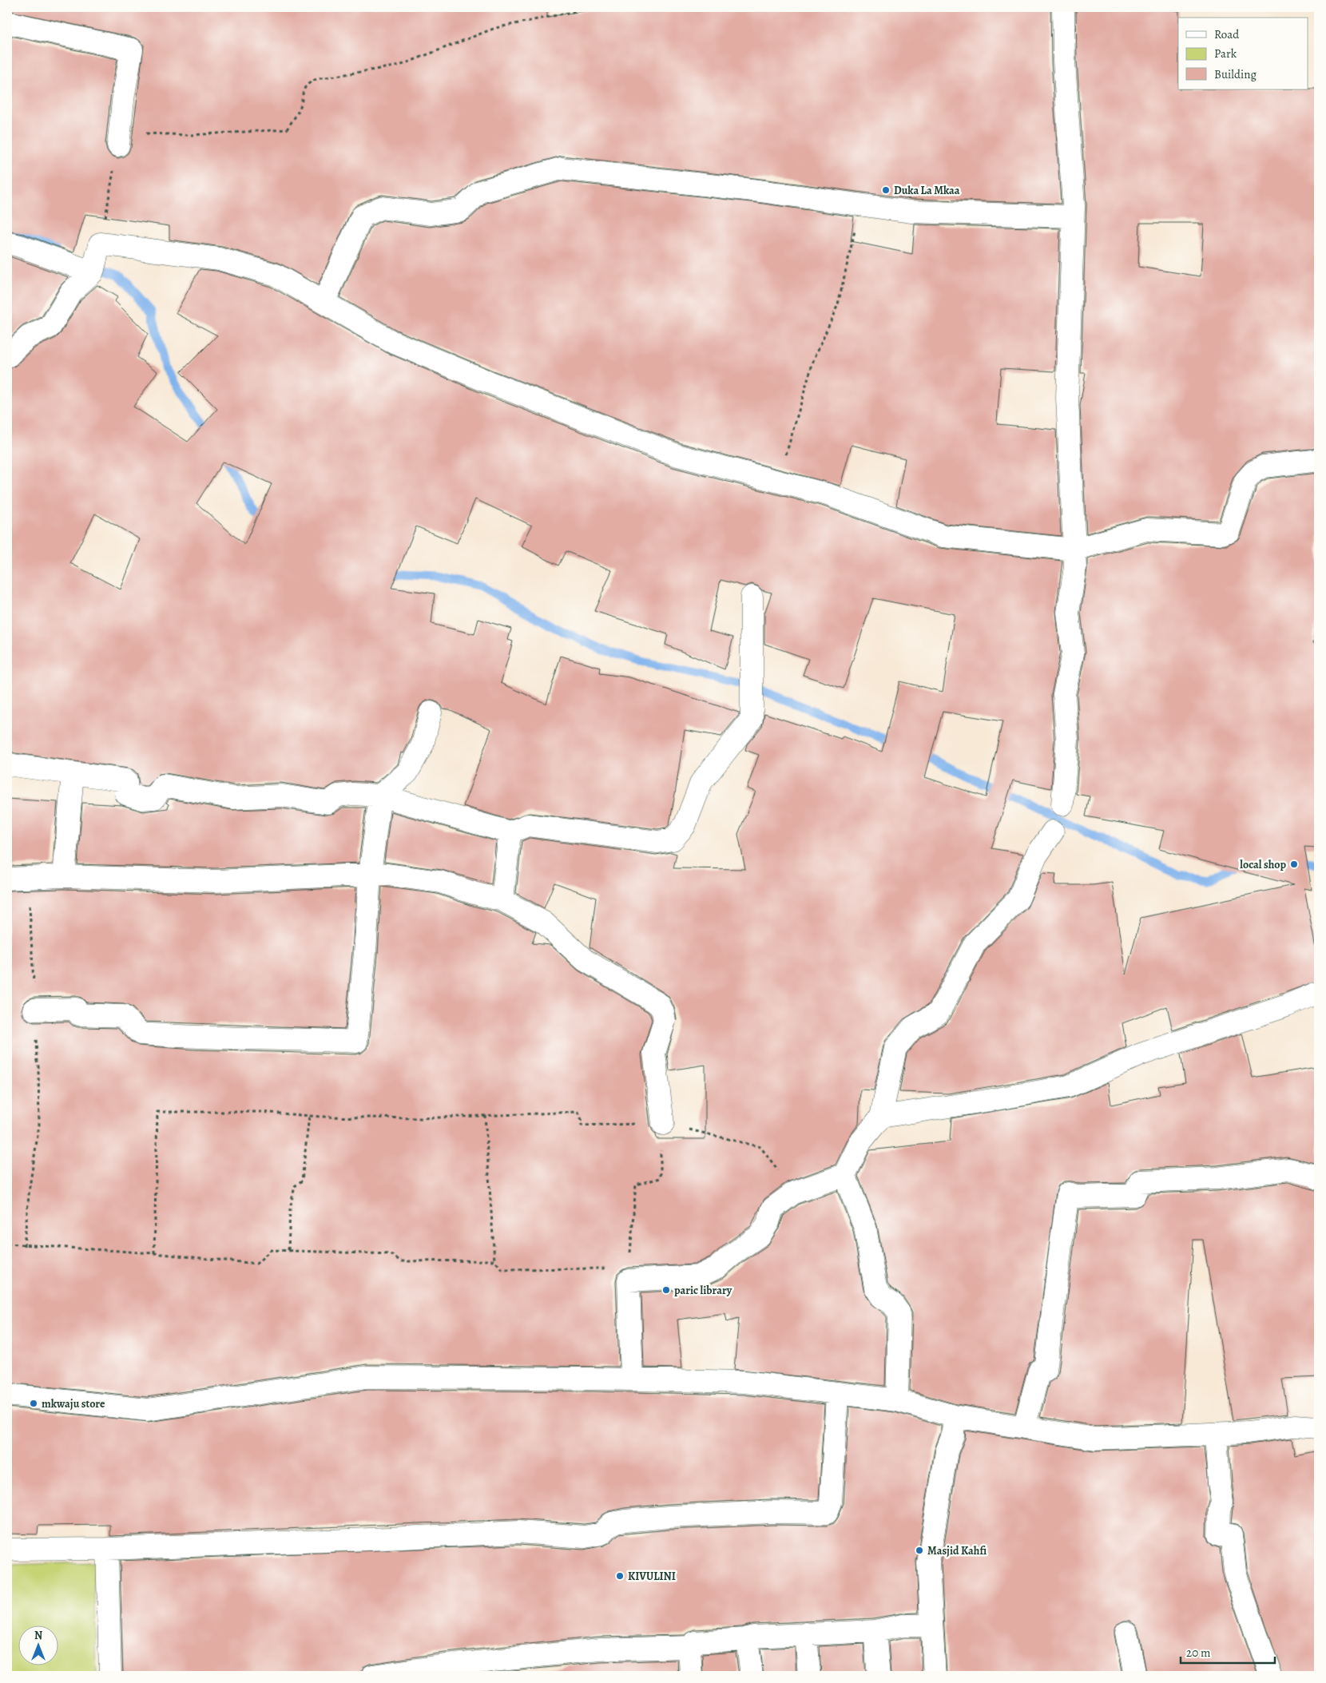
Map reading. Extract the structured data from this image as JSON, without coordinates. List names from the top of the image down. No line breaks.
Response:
{"places":["Duka La Mkaa","local shop","paric library","mkwaju store","Masjid Kahfi","KIVULINI"],"legend":["Road","Park","Building"],"scale_bar":"20 m","north":"top"}
